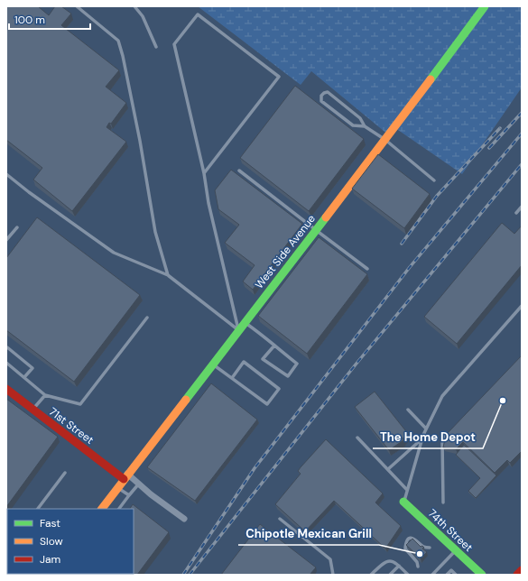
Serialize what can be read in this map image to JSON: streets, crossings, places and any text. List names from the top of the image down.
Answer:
{
  "streets": {
    "street": ["West Side Avenue", "71st Street", "74th Street"]
  },
  "crossings": [
    ["West Side Avenue", "71st Street"]
  ],
  "places": ["The Home Depot", "Chipotle Mexican Grill"],
  "legend": ["Fast", "Slow", "Jam"],
  "scale_bar": "100 m"
}
